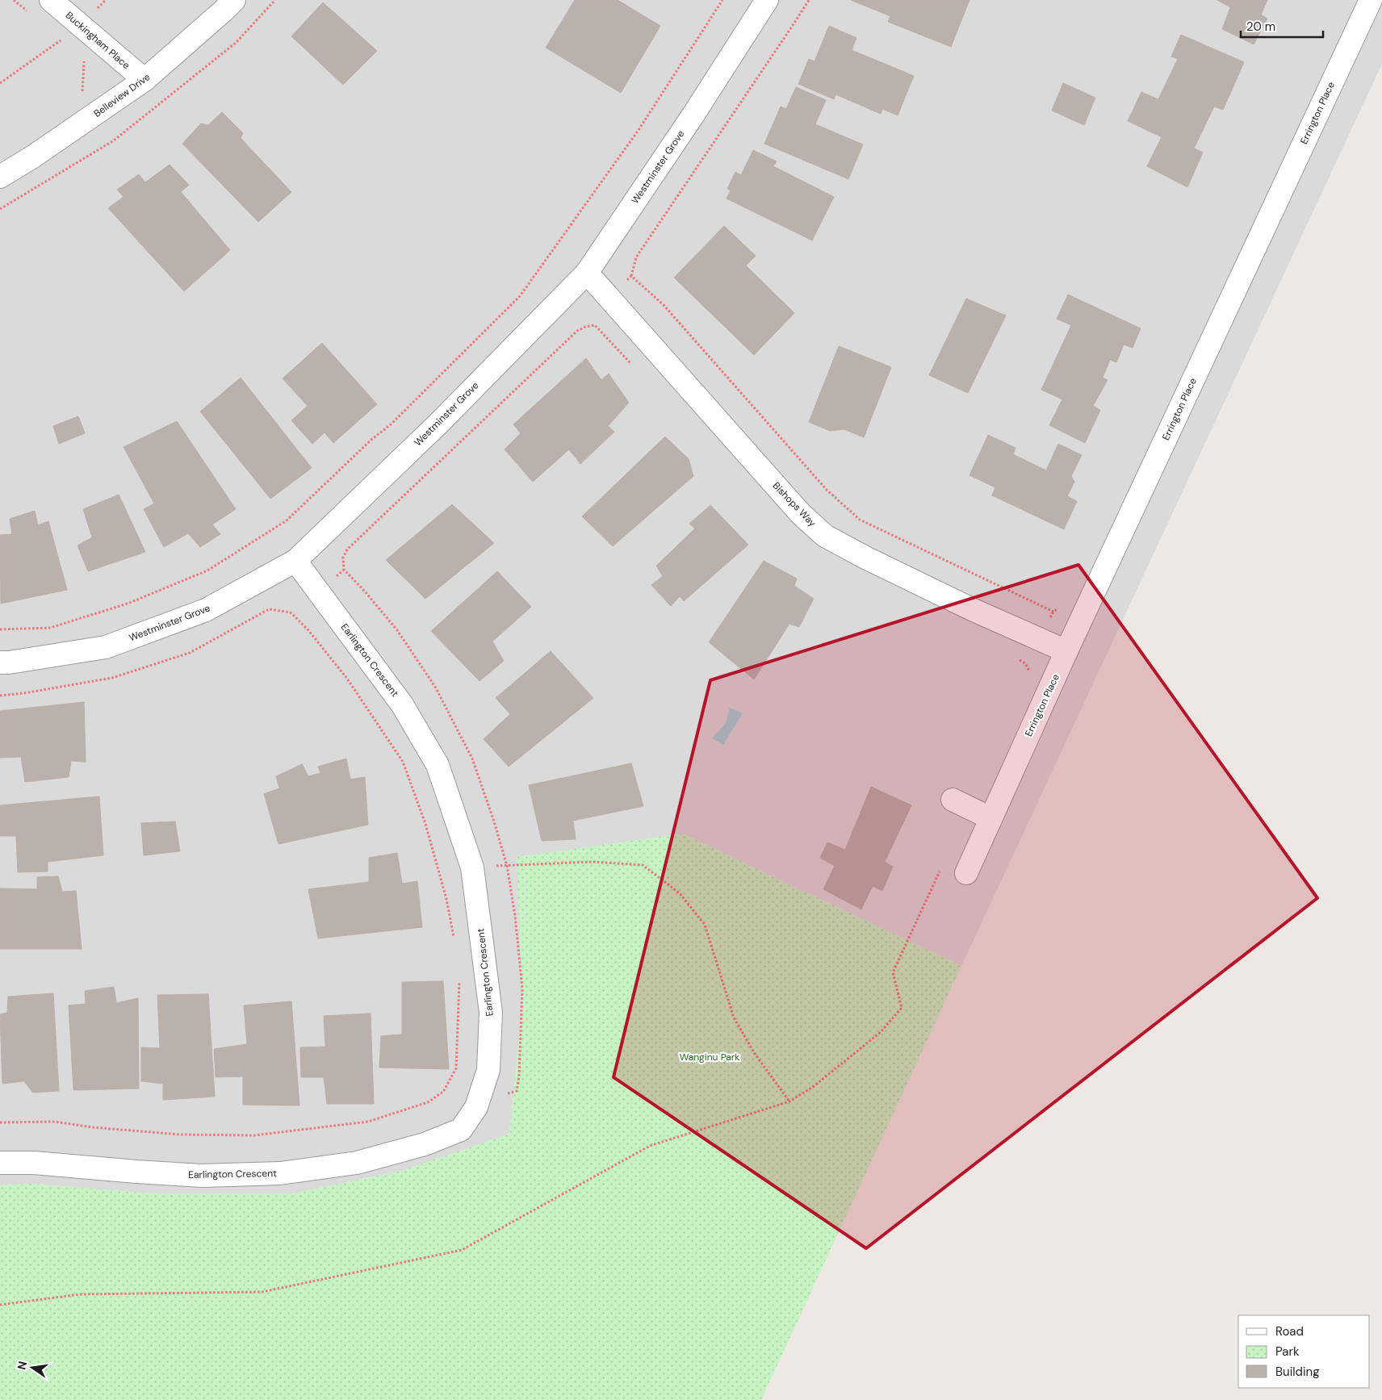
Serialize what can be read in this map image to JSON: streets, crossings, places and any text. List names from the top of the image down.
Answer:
{
  "streets": {
    "street": [
      "Buckingham Place",
      "Belleview Drive",
      "Errington Place",
      "Westminster Grove",
      "Bishops Way",
      "Earlington Crescent"
    ]
  },
  "crossings": [
    ["Buckingham Place", "Belleview Drive"],
    ["Errington Place", "Bishops Way"],
    ["Westminster Grove", "Bishops Way"],
    ["Westminster Grove", "Earlington Crescent"]
  ],
  "parks": ["Wanginu Park"],
  "legend": ["Road", "Park", "Building"],
  "scale_bar": "20 m",
  "north": "left"
}
